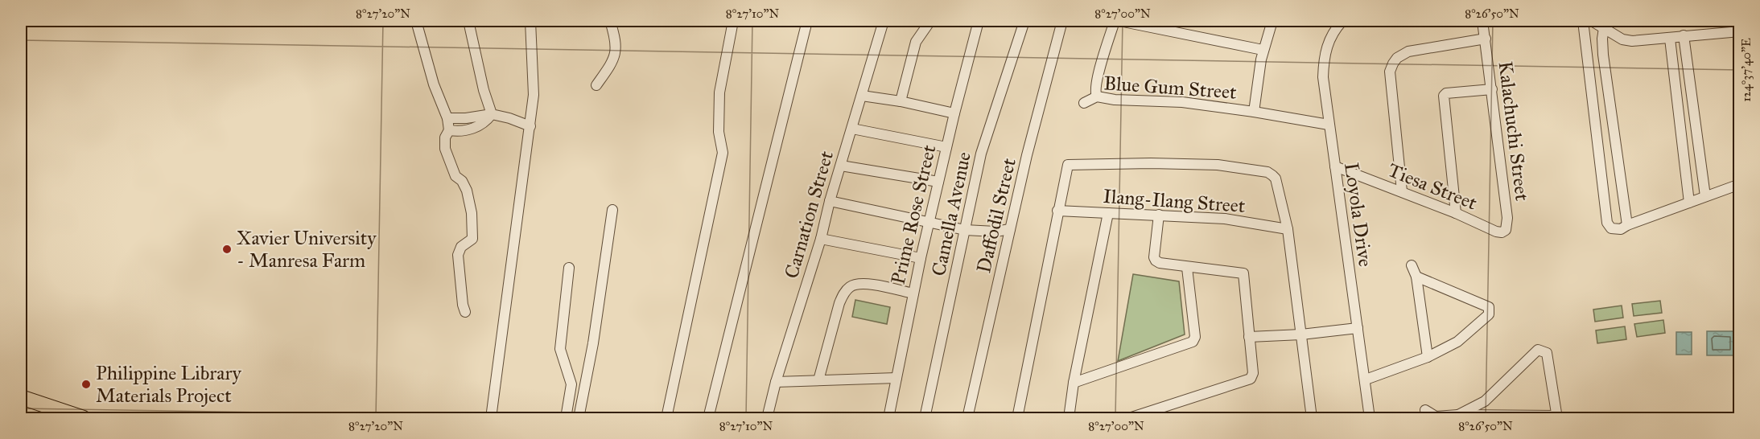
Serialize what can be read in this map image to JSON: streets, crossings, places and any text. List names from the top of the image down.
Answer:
{
  "streets": {
    "street": [
      "Blue Gum Street",
      "Kalachuchi Street",
      "Tiesa Street",
      "Ilang-Ilang Street",
      "Camella Avenue",
      "Carnation Street",
      "Prime Rose Street",
      "Loyola Drive",
      "Daffodil Street"
    ]
  },
  "crossings": [
    ["Blue Gum Street", "Loyola Drive"],
    ["Kalachuchi Street", "Tiesa Street"],
    ["Tiesa Street", "Loyola Drive"]
  ],
  "places": ["Xavier University - Manresa Farm", "Philippine Library Materials Project"],
  "coordinates": [
    "8°27'20\"N",
    "8°27'10\"N",
    "8°27'00\"N",
    "8°26'50\"N",
    "124°37'40\"E"
  ]
}
